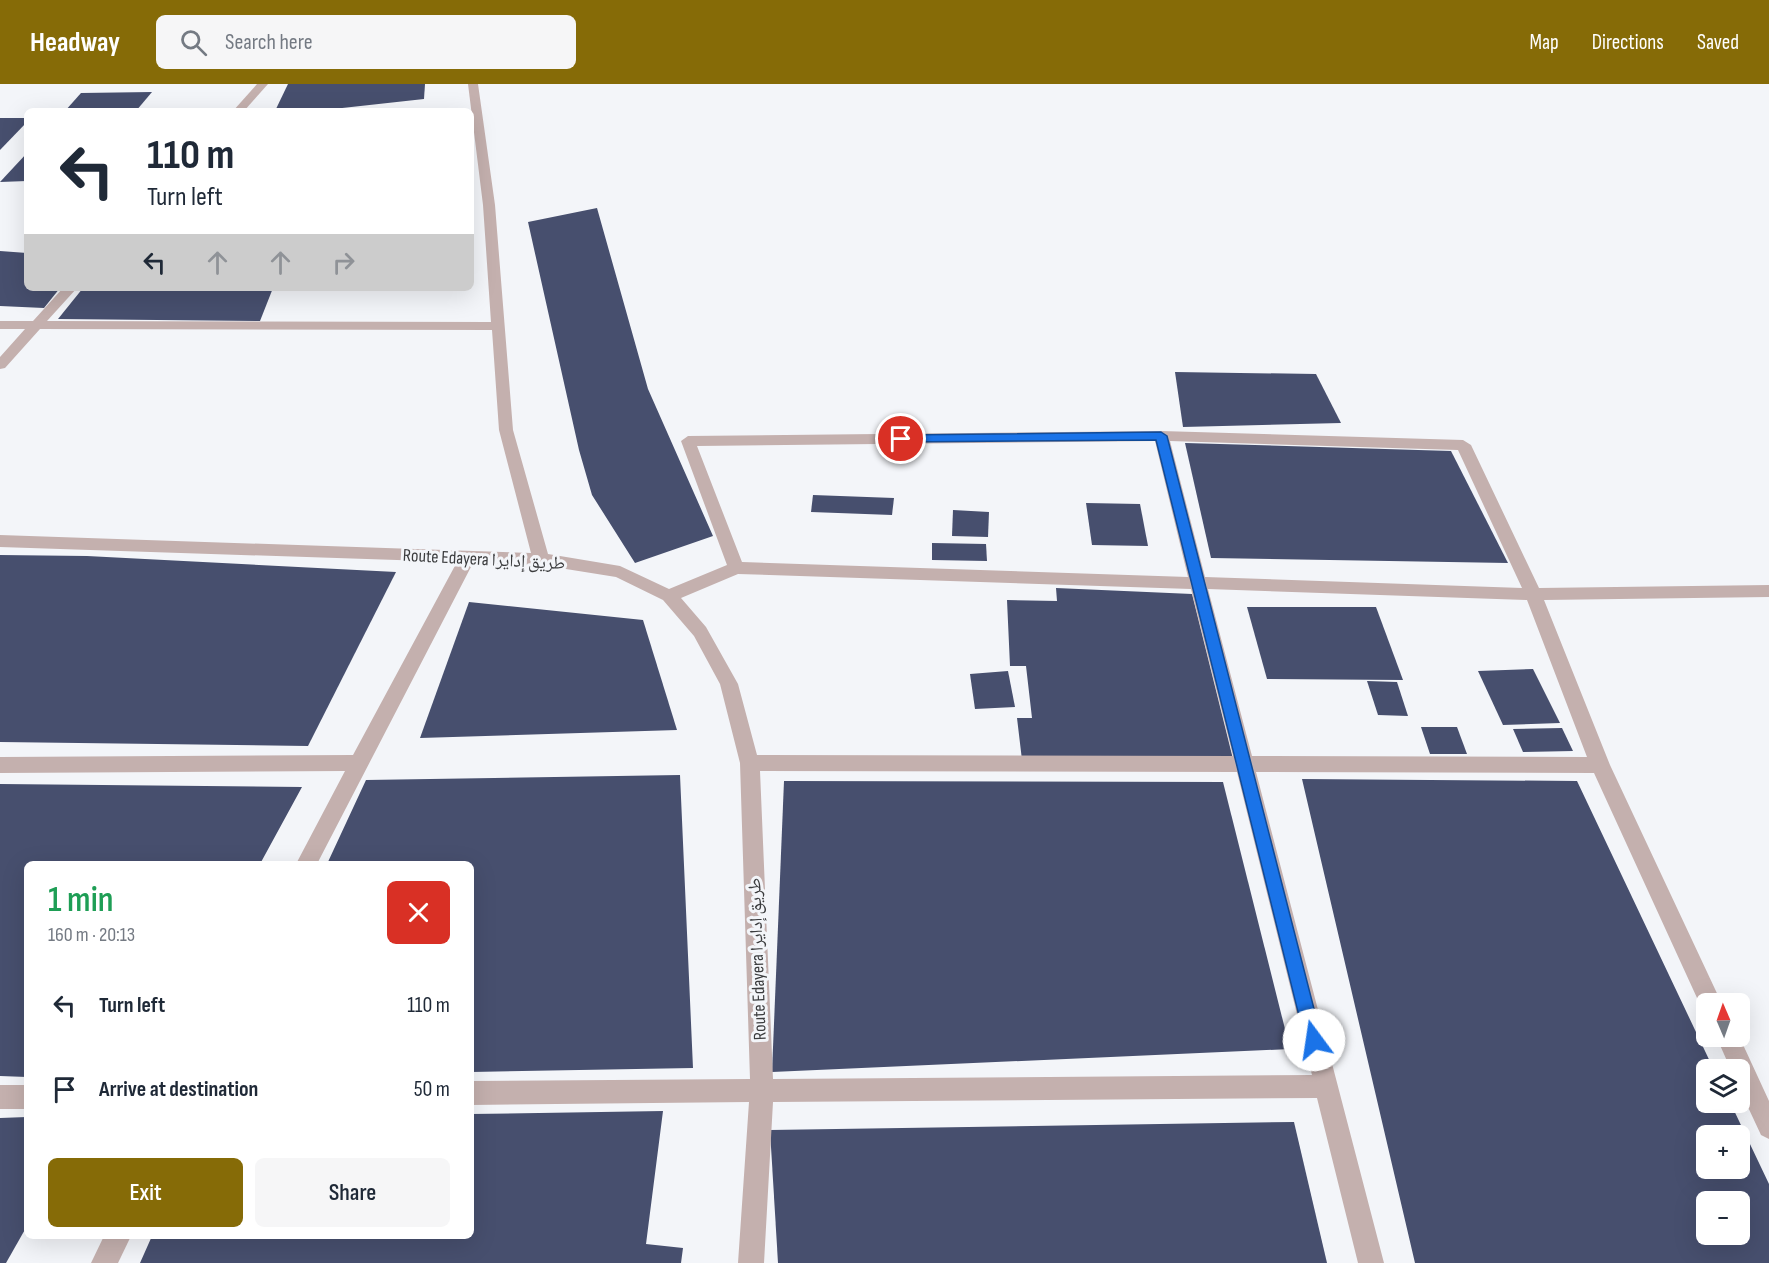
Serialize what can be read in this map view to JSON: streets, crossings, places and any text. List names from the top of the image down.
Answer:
{
  "streets": {
    "street": ["Route Edayera طريق إدايرا"]
  },
  "north": "top",
  "page": {
    "header": "Headway",
    "search": "Search here",
    "nav": ["Map", "Directions", "Saved"],
    "turn": ["110 m", "Turn left"],
    "heading": ["1 min", "160 m · 20:13"],
    "list": [
      {
        "name": "Turn left",
        "value": "110 m"
      },
      {
        "name": "Arrive at destination",
        "value": "50 m"
      }
    ],
    "map_buttons": ["+", "−"],
    "buttons": ["Exit", "Share"]
  }
}
